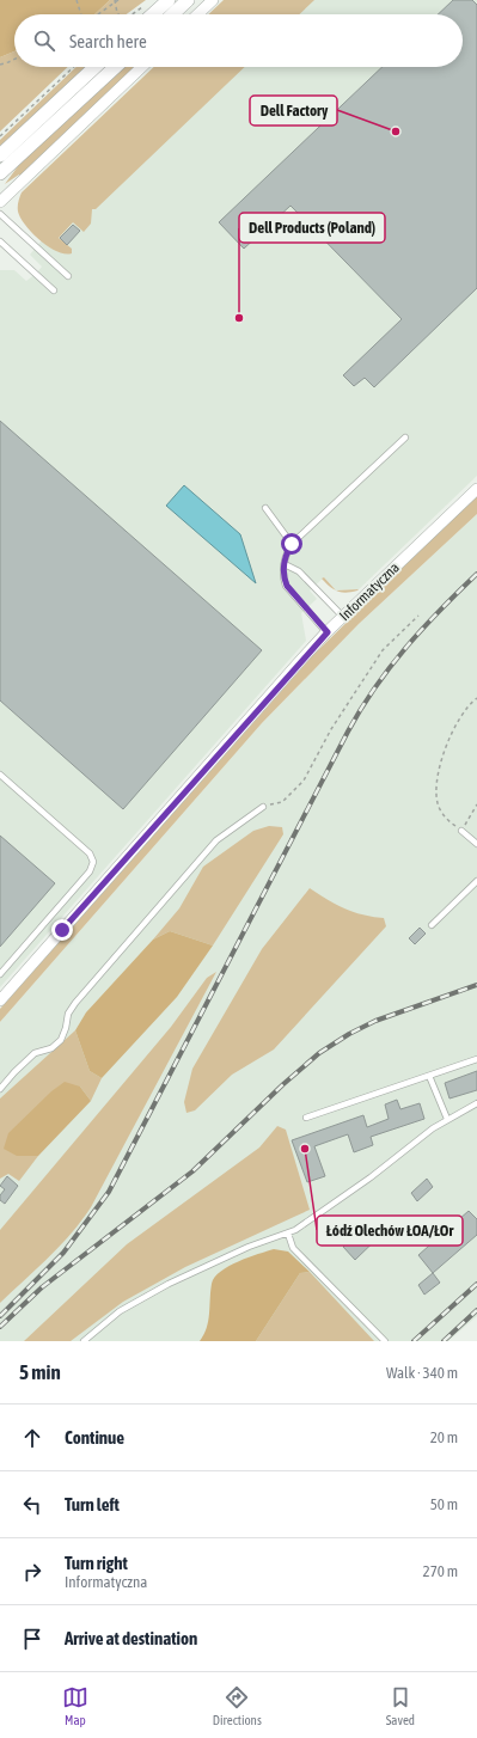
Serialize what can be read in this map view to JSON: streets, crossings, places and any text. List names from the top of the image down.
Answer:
{
  "streets": {
    "street": ["Informatyczna"]
  },
  "places": ["Dell Factory", "Dell Products (Poland)", "Łódź Olechów ŁOA/ŁOr"],
  "page": {
    "search": "Search here",
    "heading": ["5 min", "Walk · 340 m"],
    "list": [
      ["Continue", "20 m"],
      ["Turn left", "50 m"],
      ["Turn right", "Informatyczna", "270 m"],
      "Arrive at destination"
    ],
    "nav": ["Map", "Directions", "Saved"]
  }
}
